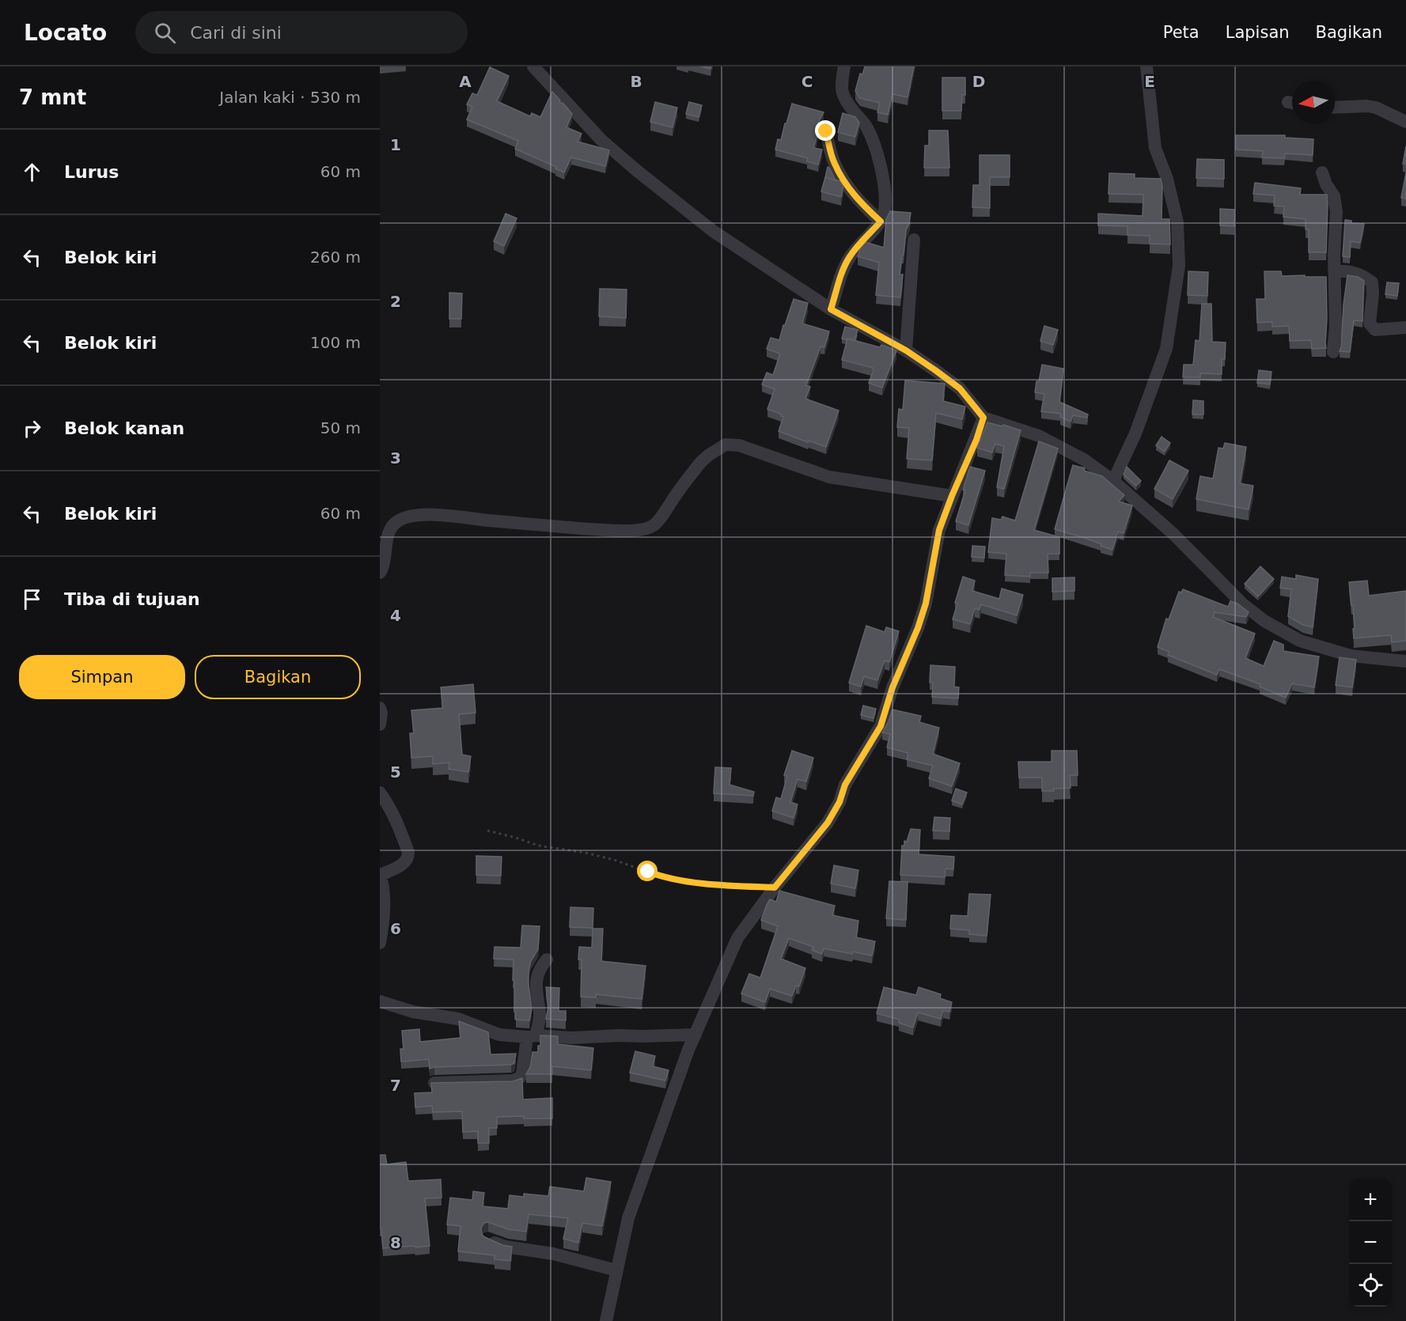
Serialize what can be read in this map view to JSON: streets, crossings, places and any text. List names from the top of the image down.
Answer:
{
  "north": "left",
  "page": {
    "header": "Locato",
    "search": "Cari di sini",
    "nav": ["Peta", "Lapisan", "Bagikan"],
    "heading": ["7 mnt", "Jalan kaki · 530 m"],
    "list": [
      ["Lurus", "60 m"],
      ["Belok kiri", "260 m"],
      ["Belok kiri", "100 m"],
      ["Belok kanan", "50 m"],
      ["Belok kiri", "60 m"],
      "Tiba di tujuan"
    ],
    "buttons": ["Simpan", "Bagikan"],
    "map_buttons": ["+", "−"]
  },
  "grid": {
    "columns": [
      "A",
      "B",
      "C",
      "D",
      "E"
    ],
    "rows": [
      "1",
      "2",
      "3",
      "4",
      "5",
      "6",
      "7",
      "8"
    ]
  }
}
